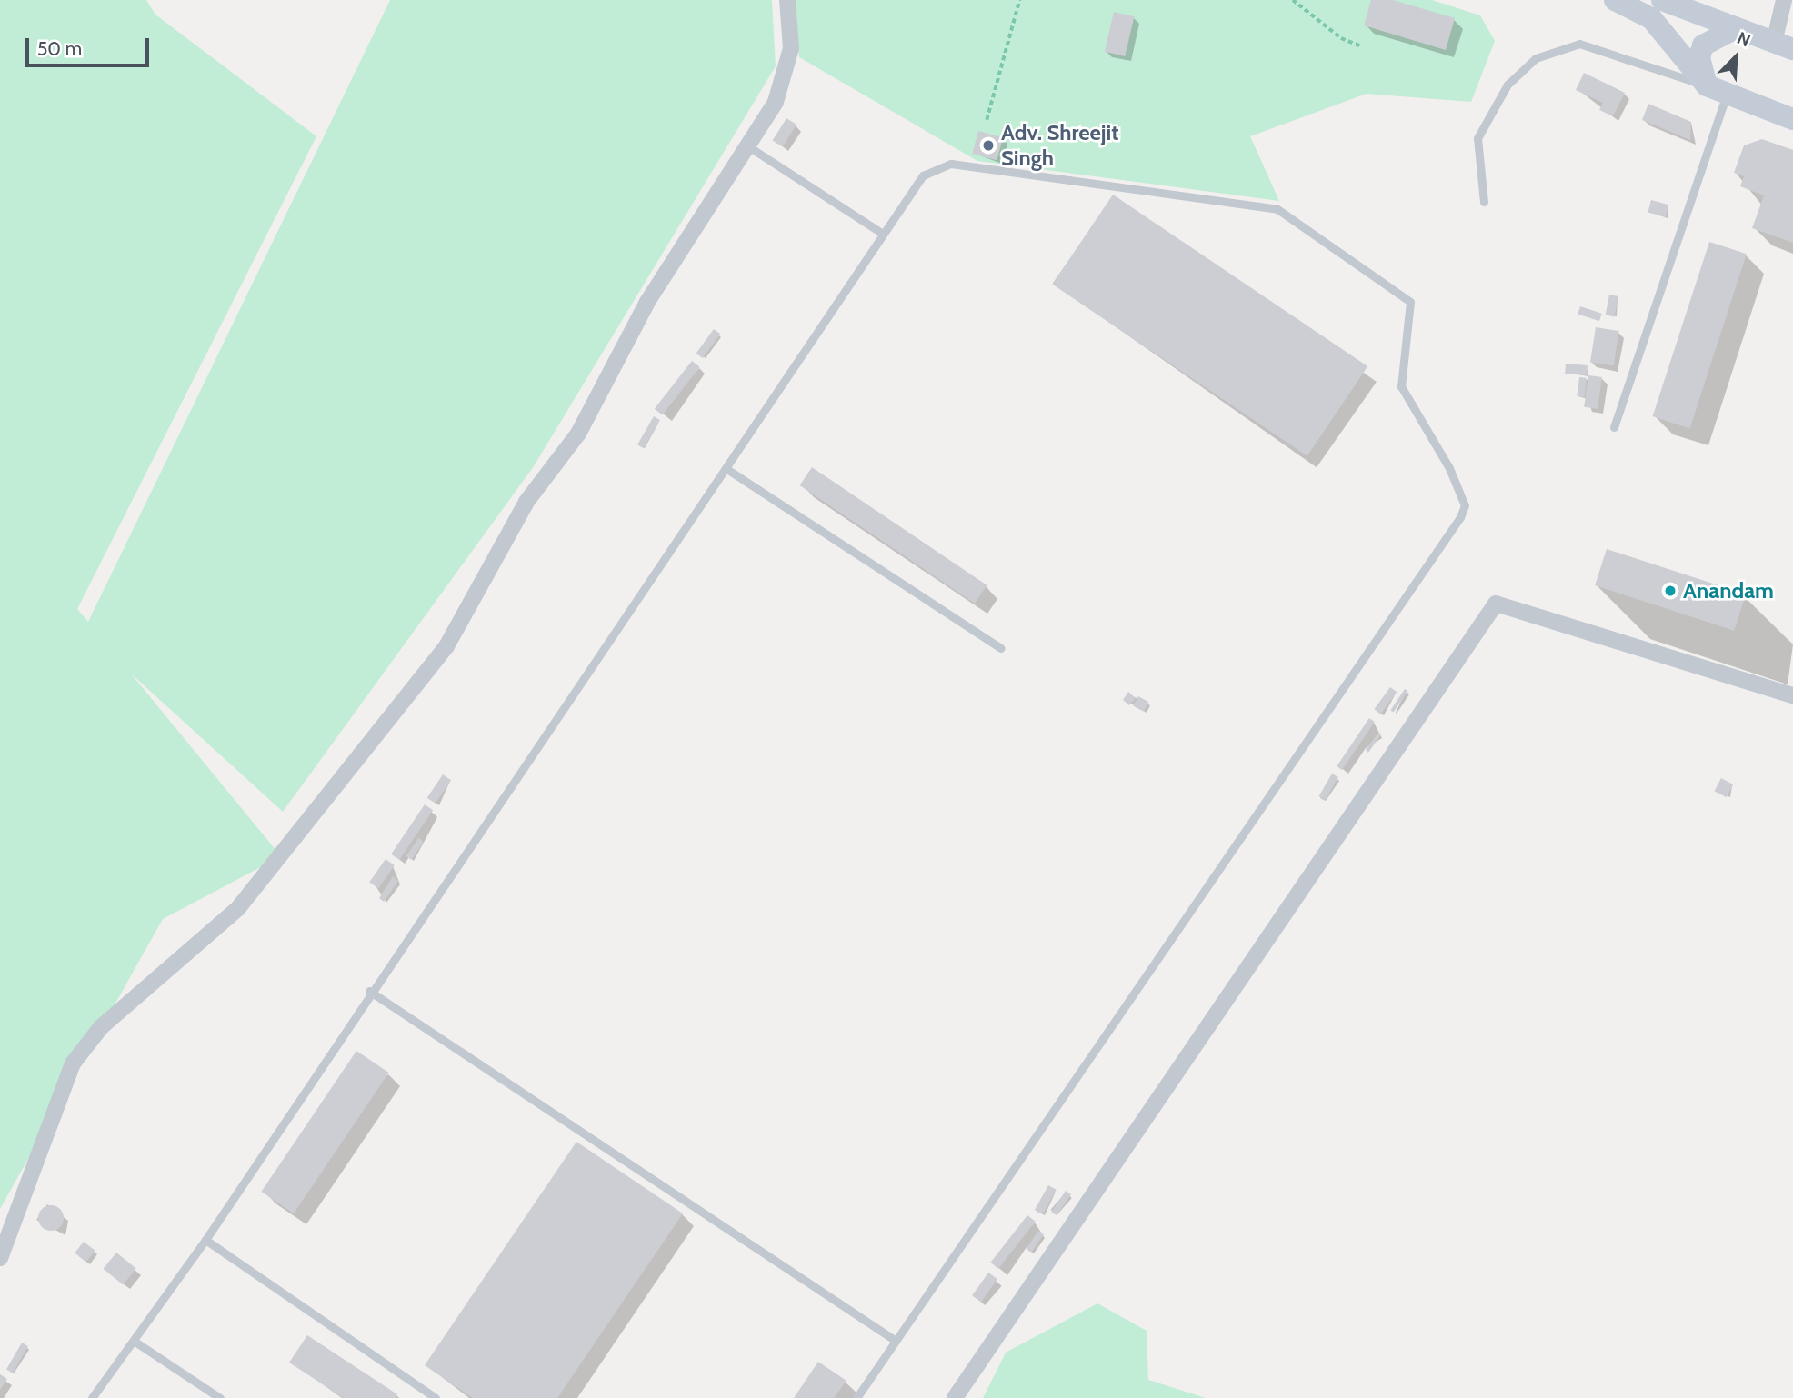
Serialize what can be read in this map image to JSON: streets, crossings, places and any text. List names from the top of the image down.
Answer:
{
  "places": ["Adv. Shreejit Singh", "Anandam"],
  "scale_bar": "50 m",
  "north": "top right"
}
